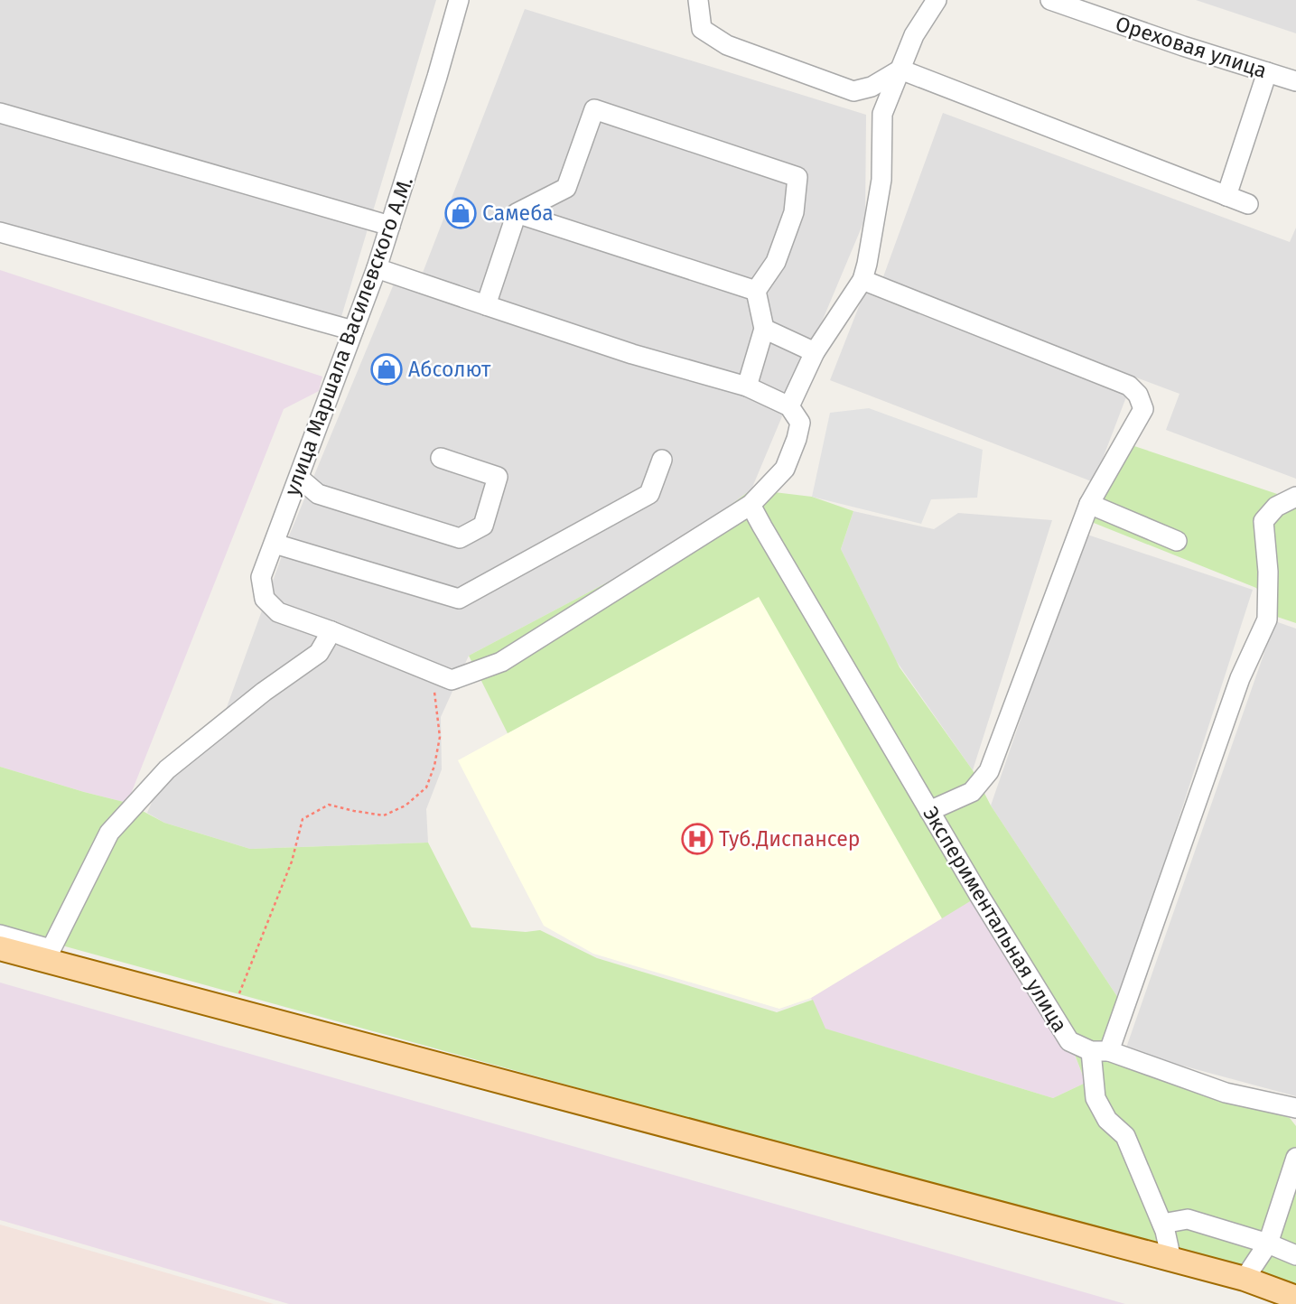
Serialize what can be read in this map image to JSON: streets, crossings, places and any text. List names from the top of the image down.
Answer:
{
  "streets": {
    "street": ["Ореховая улица", "улица Маршала Василевского А.М.", "Экспериментальная улица"]
  },
  "places": {
    "shop": ["Самеба", "Абсолют"],
    "hospital": ["Туб.Диспансер"]
  }
}
